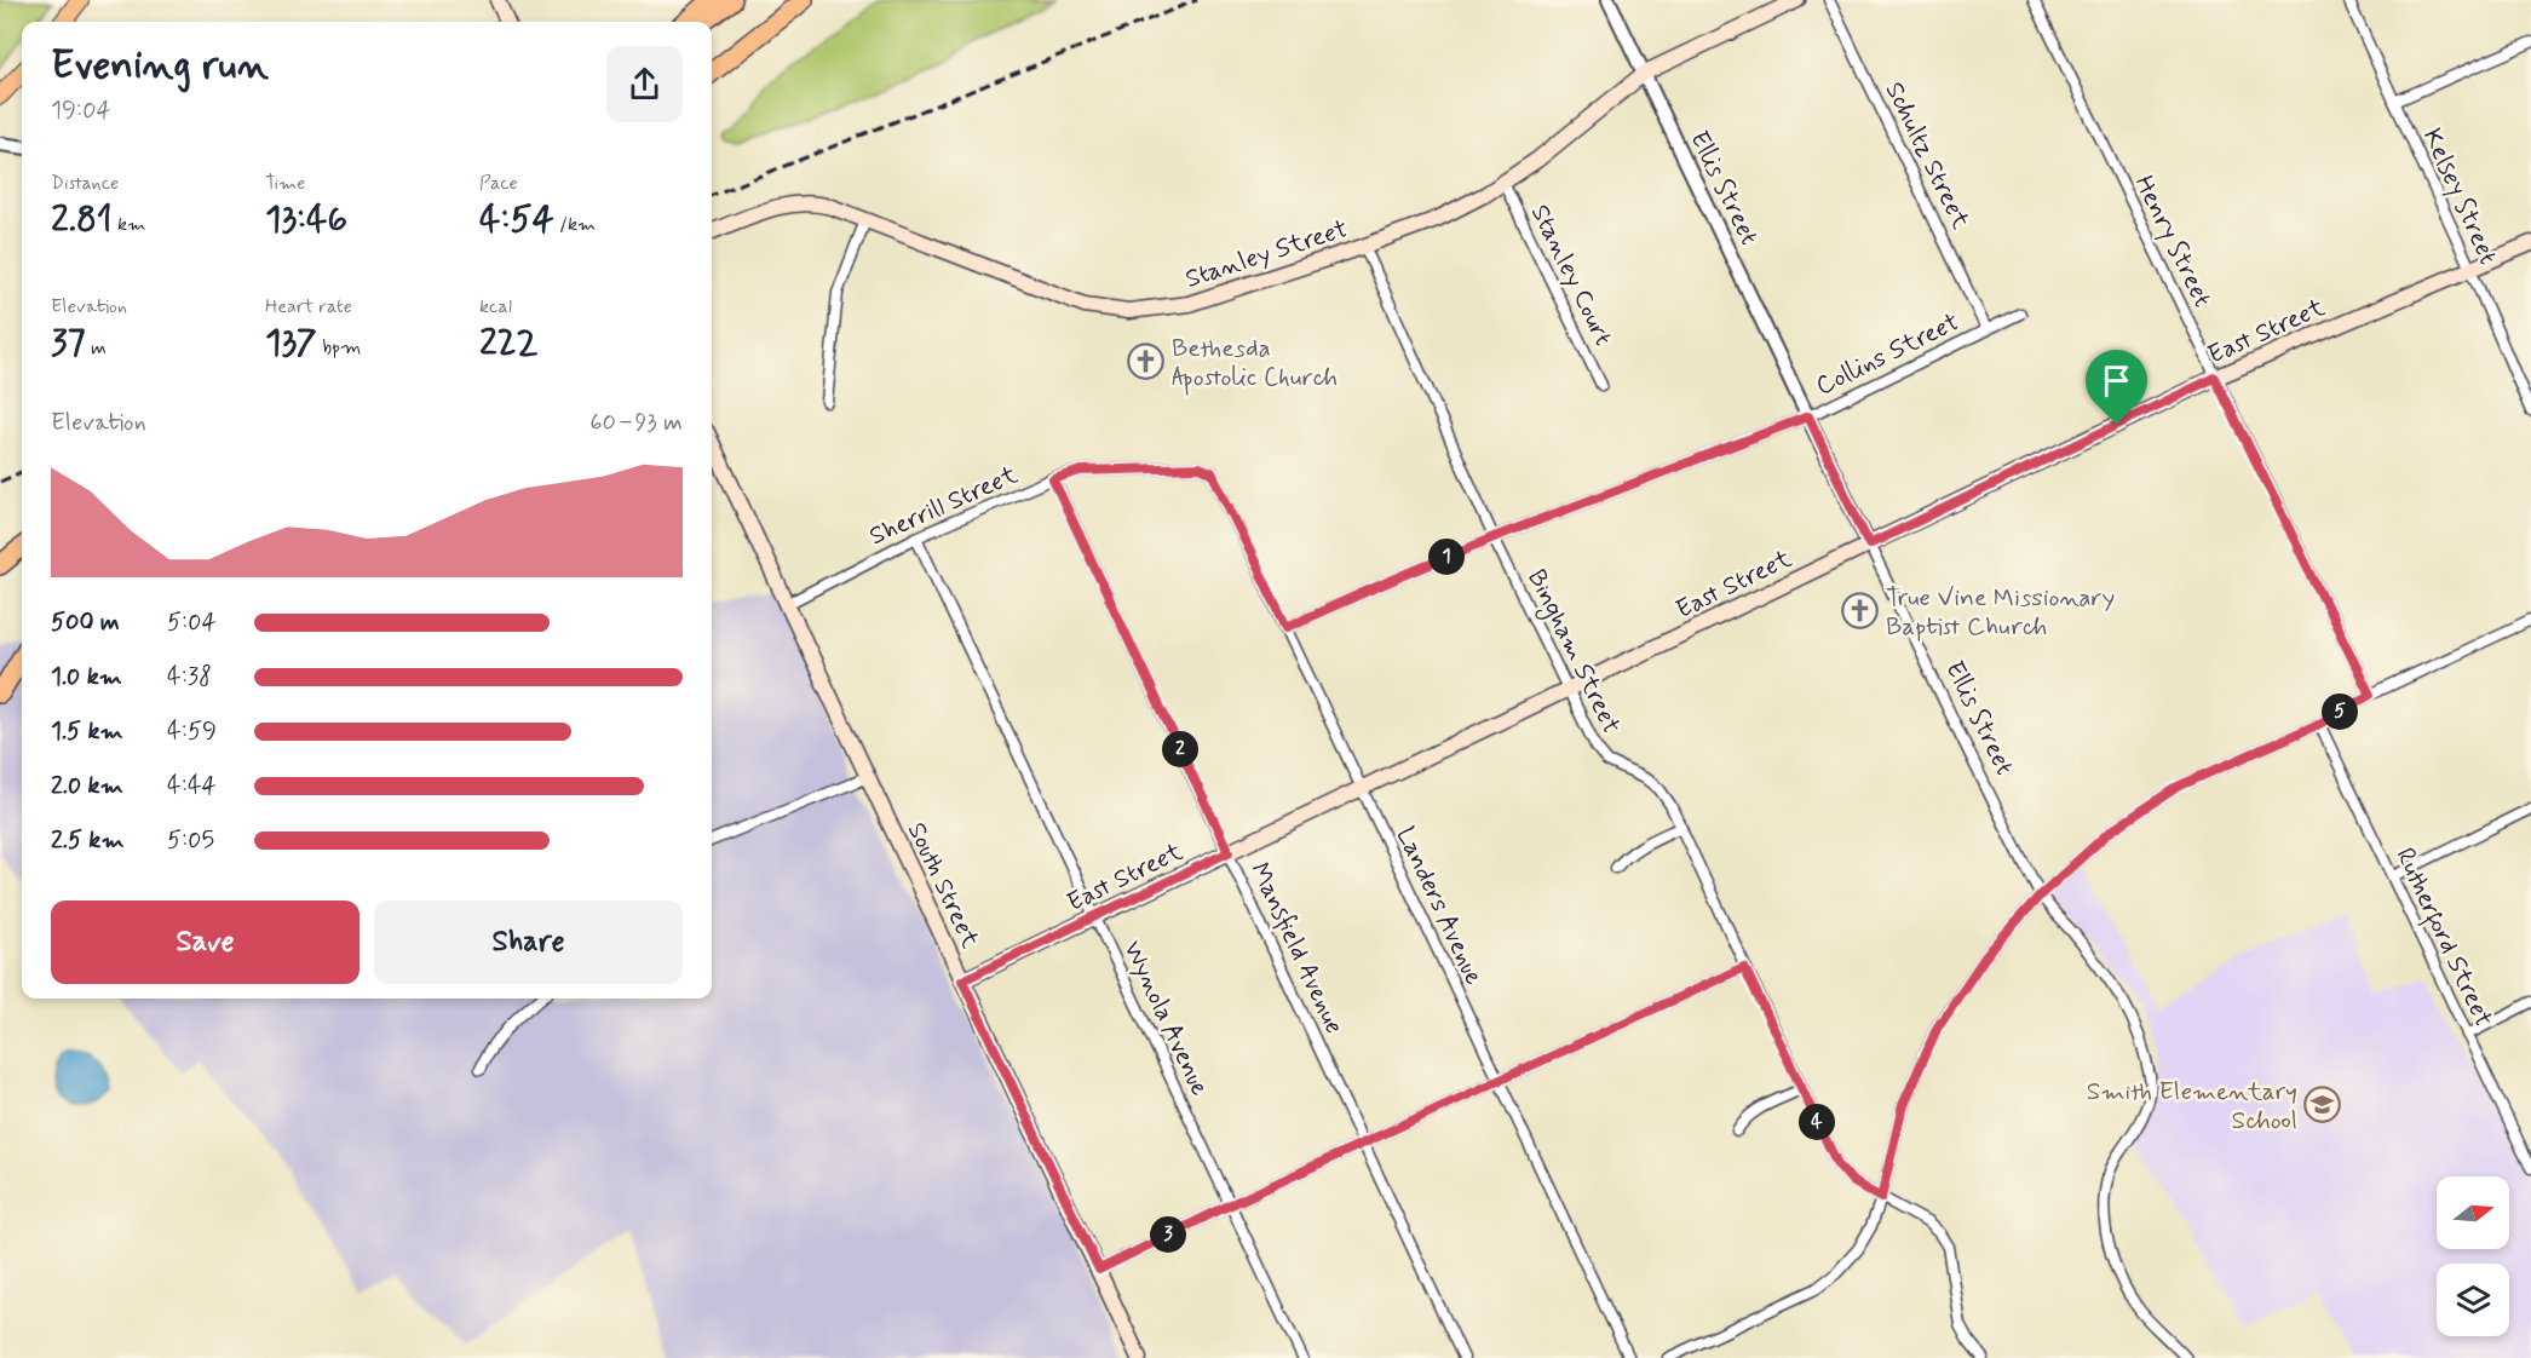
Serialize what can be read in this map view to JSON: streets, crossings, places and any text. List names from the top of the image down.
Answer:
{
  "streets": {
    "main road": ["Stanley Street", "East Street", "South Street"],
    "street": [
      "Schultz Street",
      "Ellis Street",
      "Kelsey Street",
      "Henry Street",
      "Stanley Court",
      "Collins Street",
      "Sherrill Street",
      "Bingham Street",
      "Landers Avenue",
      "Rutherford Street",
      "Mansfield Avenue",
      "Wynola Avenue"
    ]
  },
  "crossings": [
    ["Schultz Street", "Collins Street"],
    ["Ellis Street", "Stanley Street"],
    ["Ellis Street", "East Street"],
    ["Ellis Street", "Collins Street"],
    ["Kelsey Street", "East Street"],
    ["Henry Street", "East Street"],
    ["Stanley Street", "Stanley Court"],
    ["Stanley Street", "Bingham Street"],
    ["East Street", "Bingham Street"],
    ["East Street", "South Street"],
    ["East Street", "Landers Avenue"],
    ["East Street", "Mansfield Avenue"],
    ["East Street", "Wynola Avenue"],
    ["Collins Street", "Bingham Street"],
    ["Collins Street", "Landers Avenue"],
    ["Sherrill Street", "South Street"],
    ["Sherrill Street", "Landers Avenue"],
    ["Sherrill Street", "Mansfield Avenue"],
    ["Sherrill Street", "Wynola Avenue"]
  ],
  "places": {
    "church": ["Bethesda Apostolic Church", "True Vine Missionary Baptist Church"],
    "school or university": ["Smith Elementary School"]
  },
  "north": "right",
  "page": {
    "heading": ["Evening run", "19:04"],
    "stats": [
      ["Distance", "2.81 km"],
      ["Time", "13:46"],
      ["Pace", "4:54 /km"],
      ["Elevation", "37 m"],
      ["Heart rate", "137 bpm"],
      ["kcal", "222"]
    ],
    "chart": ["Elevation", "60–93 m"],
    "pins": [
      "1",
      "5",
      "2",
      "4",
      "3"
    ],
    "list": [
      {
        "name": "500 m",
        "note": "5:04"
      },
      {
        "name": "1.0 km",
        "note": "4:38"
      },
      {
        "name": "1.5 km",
        "note": "4:59"
      },
      {
        "name": "2.0 km",
        "note": "4:44"
      },
      {
        "name": "2.5 km",
        "note": "5:05"
      }
    ],
    "buttons": ["Save", "Share"]
  }
}
